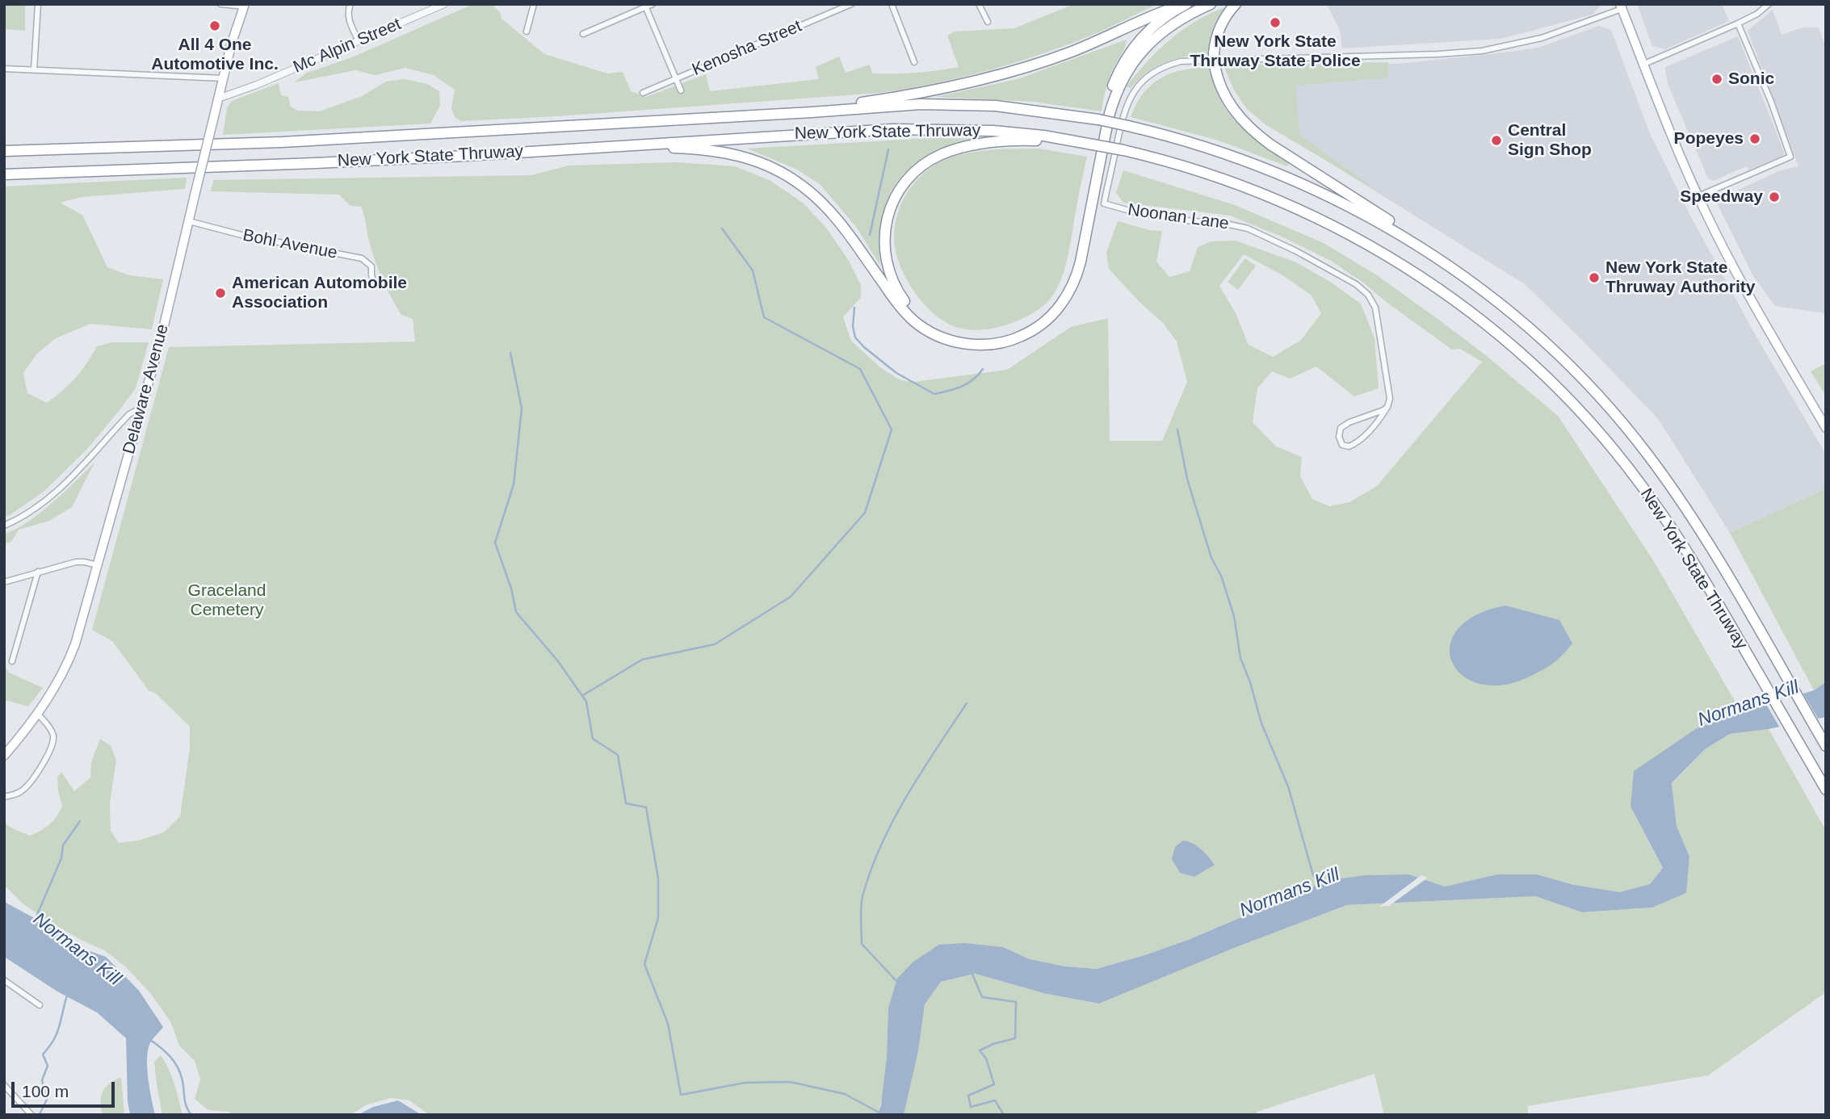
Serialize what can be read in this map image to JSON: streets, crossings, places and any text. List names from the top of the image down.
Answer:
{
  "streets": {
    "highway": ["New York State Thruway"],
    "main road": ["Delaware Avenue"],
    "street": [
      "Mc Alpin Street",
      "Kenosha Street",
      "Noonan Lane",
      "Bohl Avenue"
    ]
  },
  "crossings": [
    ["Mc Alpin Street", "Delaware Avenue"],
    ["Bohl Avenue", "Delaware Avenue"]
  ],
  "water": ["Normans Kill"],
  "parks": ["Graceland Cemetery"],
  "places": [
    "New York State Thruway State Police",
    "All 4 One Automotive Inc.",
    "Sonic",
    "Popeyes",
    "Central Sign Shop",
    "Speedway",
    "New York State Thruway Authority",
    "American Automobile Association"
  ],
  "scale_bar": "100 m"
}
